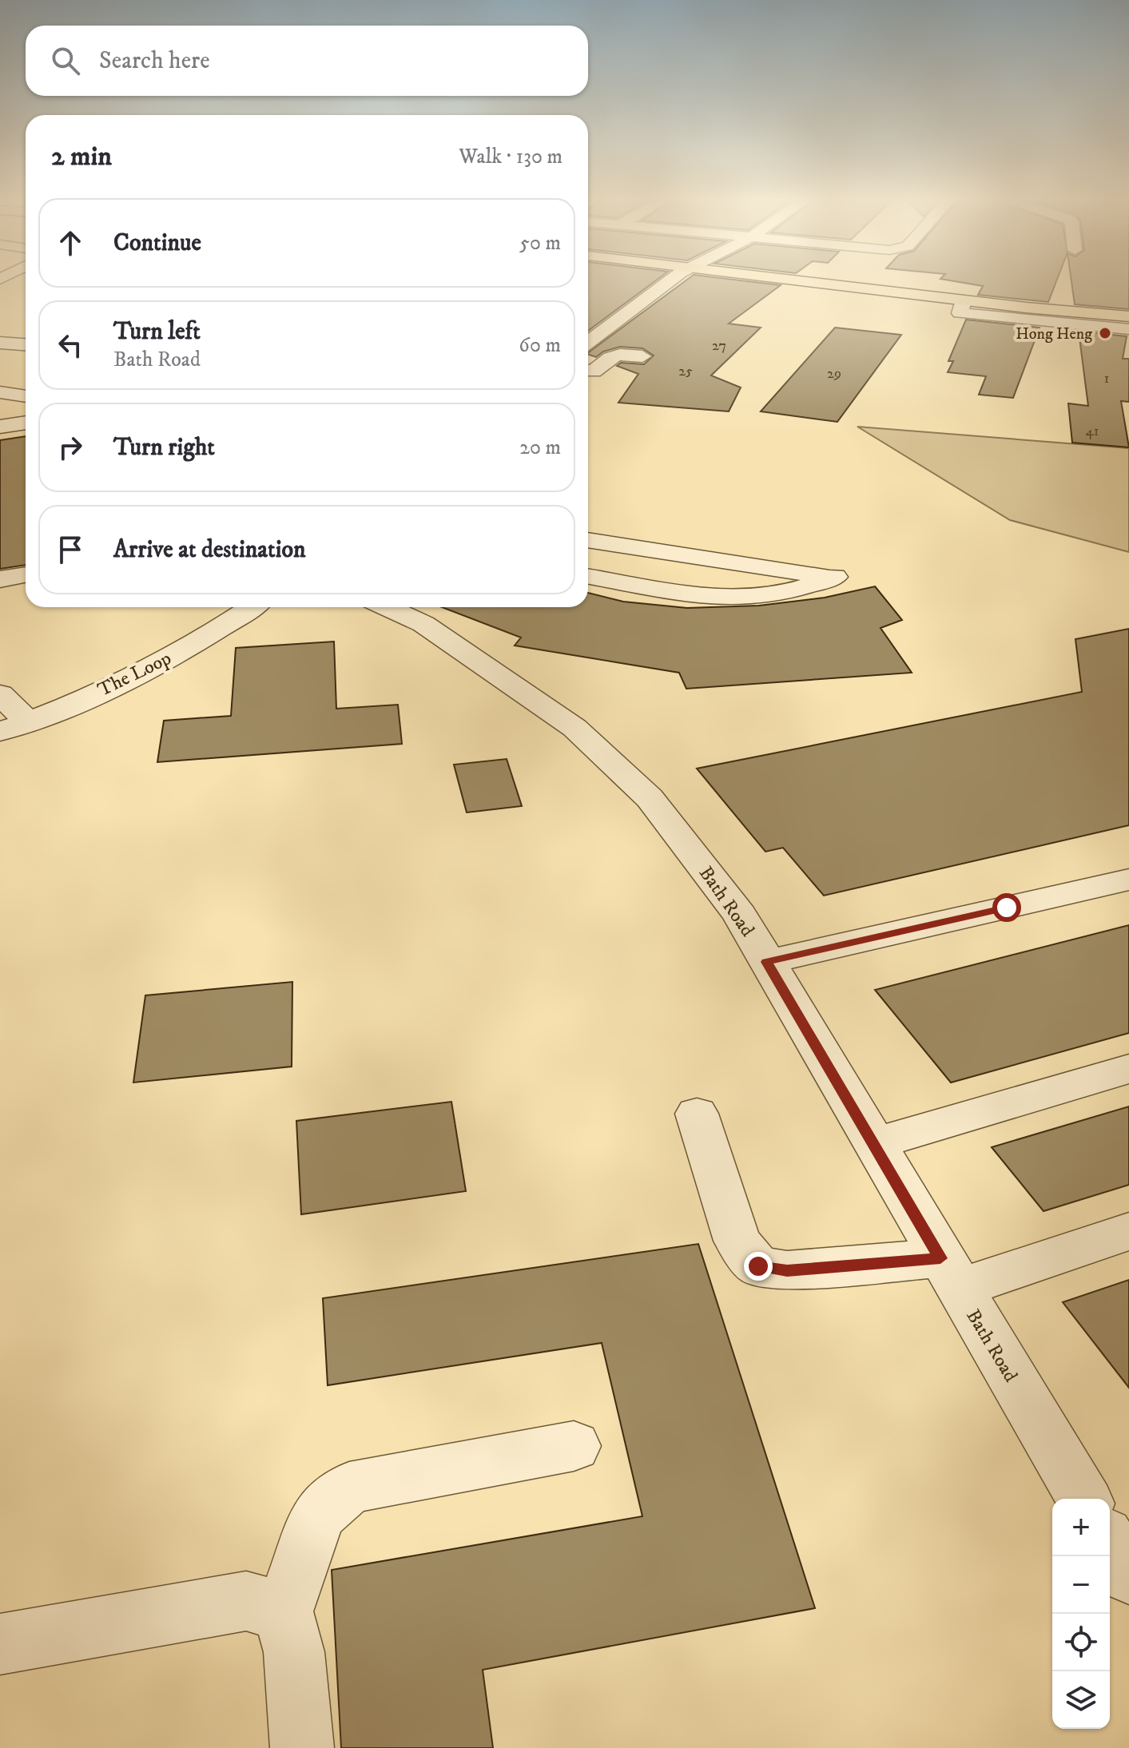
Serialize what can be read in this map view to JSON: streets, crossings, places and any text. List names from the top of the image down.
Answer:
{
  "streets": {
    "street": ["The Loop", "Bath Road"]
  },
  "places": ["Hong Heng"],
  "house_numbers": [
    "27",
    "25",
    "29",
    "1",
    "41"
  ],
  "page": {
    "search": "Search here",
    "heading": ["2 min", "Walk · 130 m"],
    "list": [
      ["Continue", "50 m"],
      ["Turn left", "Bath Road", "60 m"],
      ["Turn right", "20 m"],
      "Arrive at destination"
    ],
    "map_buttons": ["+", "−"]
  }
}
